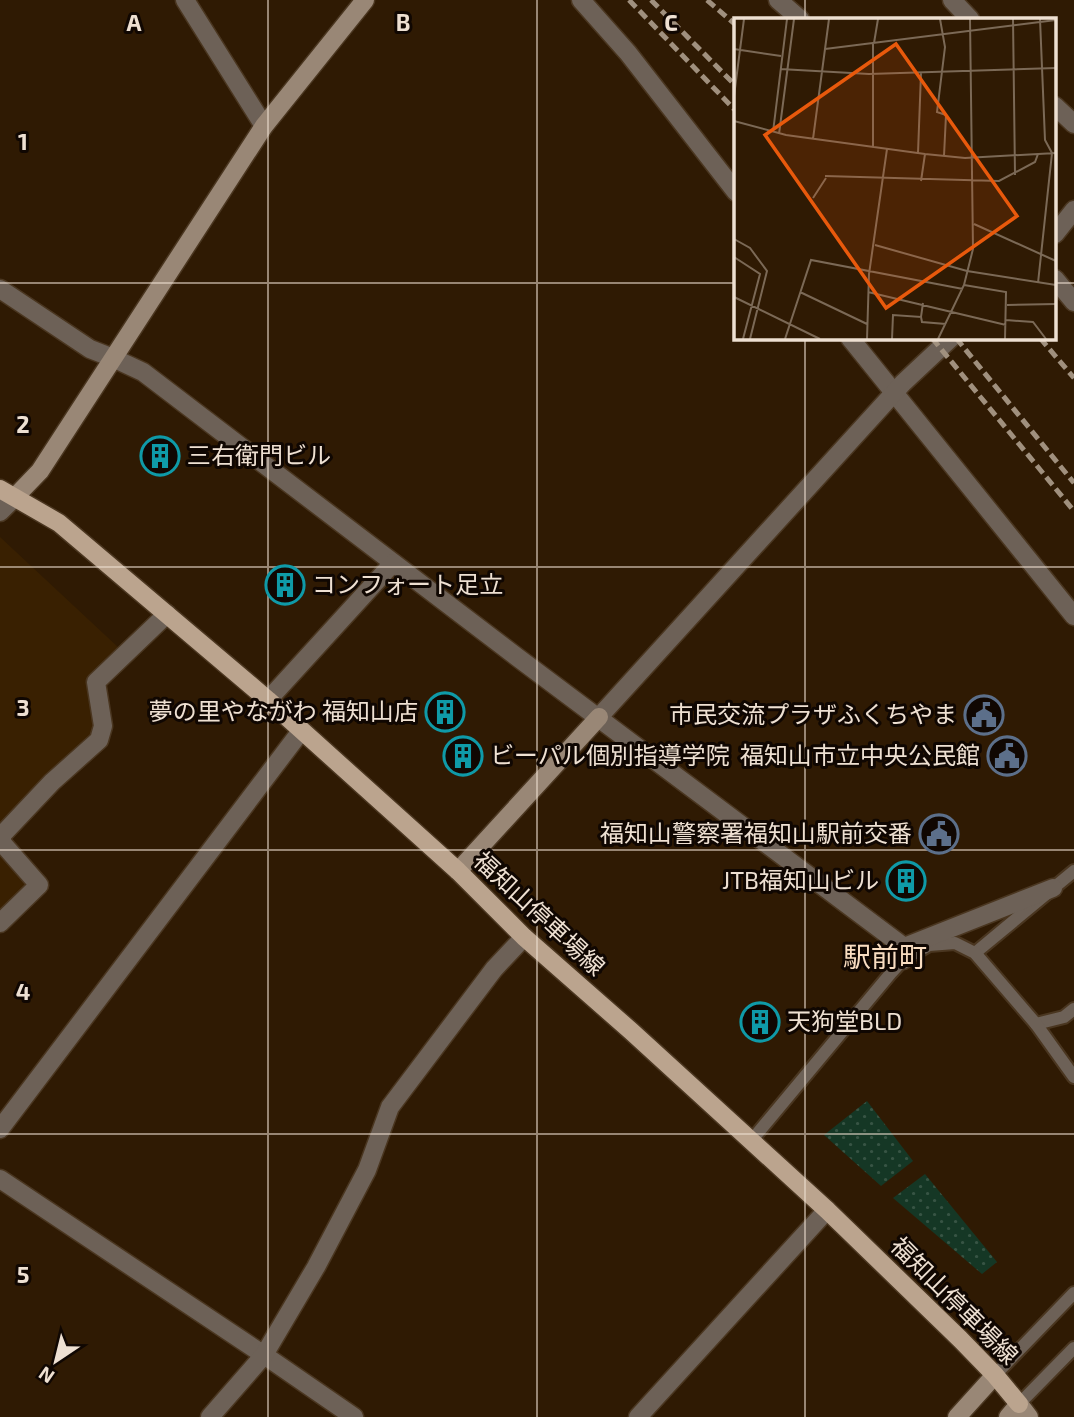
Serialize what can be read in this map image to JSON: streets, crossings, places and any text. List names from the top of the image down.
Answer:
{
  "streets": {
    "main road": ["福知山停車場線"]
  },
  "districts": ["駅前町"],
  "places": {
    "building": [
      "三右衛門ビル",
      "コンフォート足立",
      "夢の里やながわ 福知山店",
      "ビーパル個別指導学院",
      "JTB福知山ビル",
      "天狗堂BLD"
    ],
    "public building": ["市民交流プラザふくちやま", "福知山市立中央公民館", "福知山警察署福知山駅前交番"]
  },
  "north": "bottom left",
  "grid": {
    "columns": ["A", "B", "C"],
    "rows": [
      "1",
      "2",
      "3",
      "4",
      "5"
    ]
  }
}
